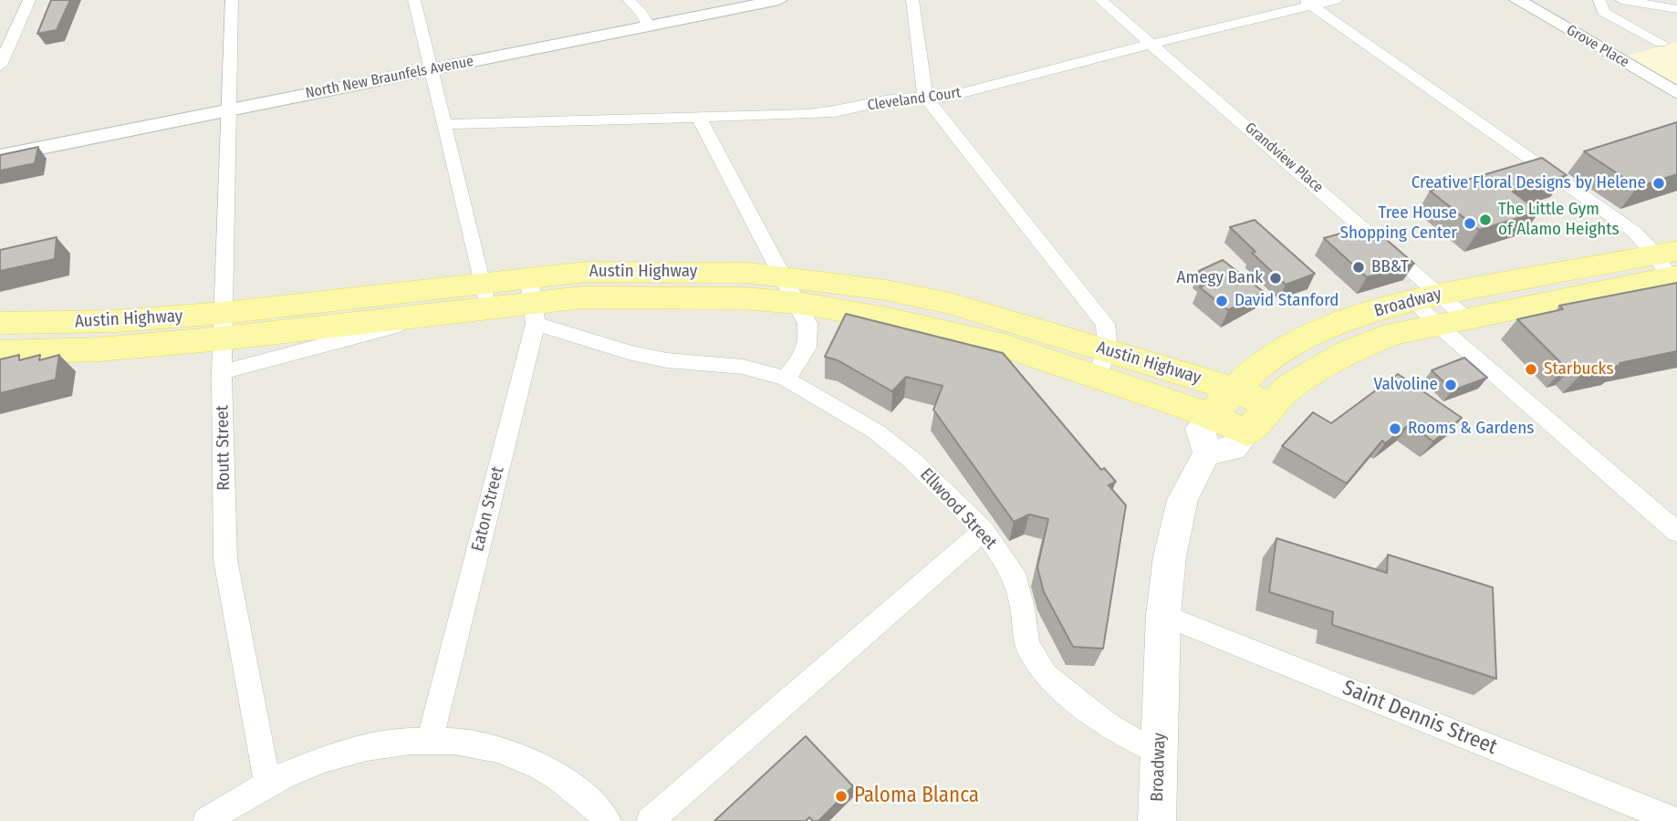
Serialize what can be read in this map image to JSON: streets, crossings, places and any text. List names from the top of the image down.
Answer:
{
  "streets": {
    "main road": ["Austin Highway", "Broadway"],
    "street": [
      "Grove Place",
      "North New Braunfels Avenue",
      "Cleveland Court",
      "Grandview Place",
      "Routt Street",
      "Eaton Street",
      "Ellwood Street",
      "Saint Dennis Street"
    ]
  },
  "crossings": [
    ["North New Braunfels Avenue", "Routt Street"],
    ["Cleveland Court", "Grandview Place"],
    ["Grandview Place", "Broadway"],
    ["Austin Highway", "Broadway"],
    ["Austin Highway", "Routt Street"],
    ["Austin Highway", "Eaton Street"],
    ["Austin Highway", "Ellwood Street"],
    ["Broadway", "Ellwood Street"],
    ["Broadway", "Saint Dennis Street"],
    ["Eaton Street", "Ellwood Street"]
  ],
  "places": [
    "Creative Floral Designs by Helene",
    "The Little Gym of Alamo Heights",
    "Tree House Shopping Center",
    "BB&T",
    "Amegy Bank",
    "David Stanford",
    "Starbucks",
    "Valvoline",
    "Rooms & Gardens",
    "Paloma Blanca"
  ]
}
